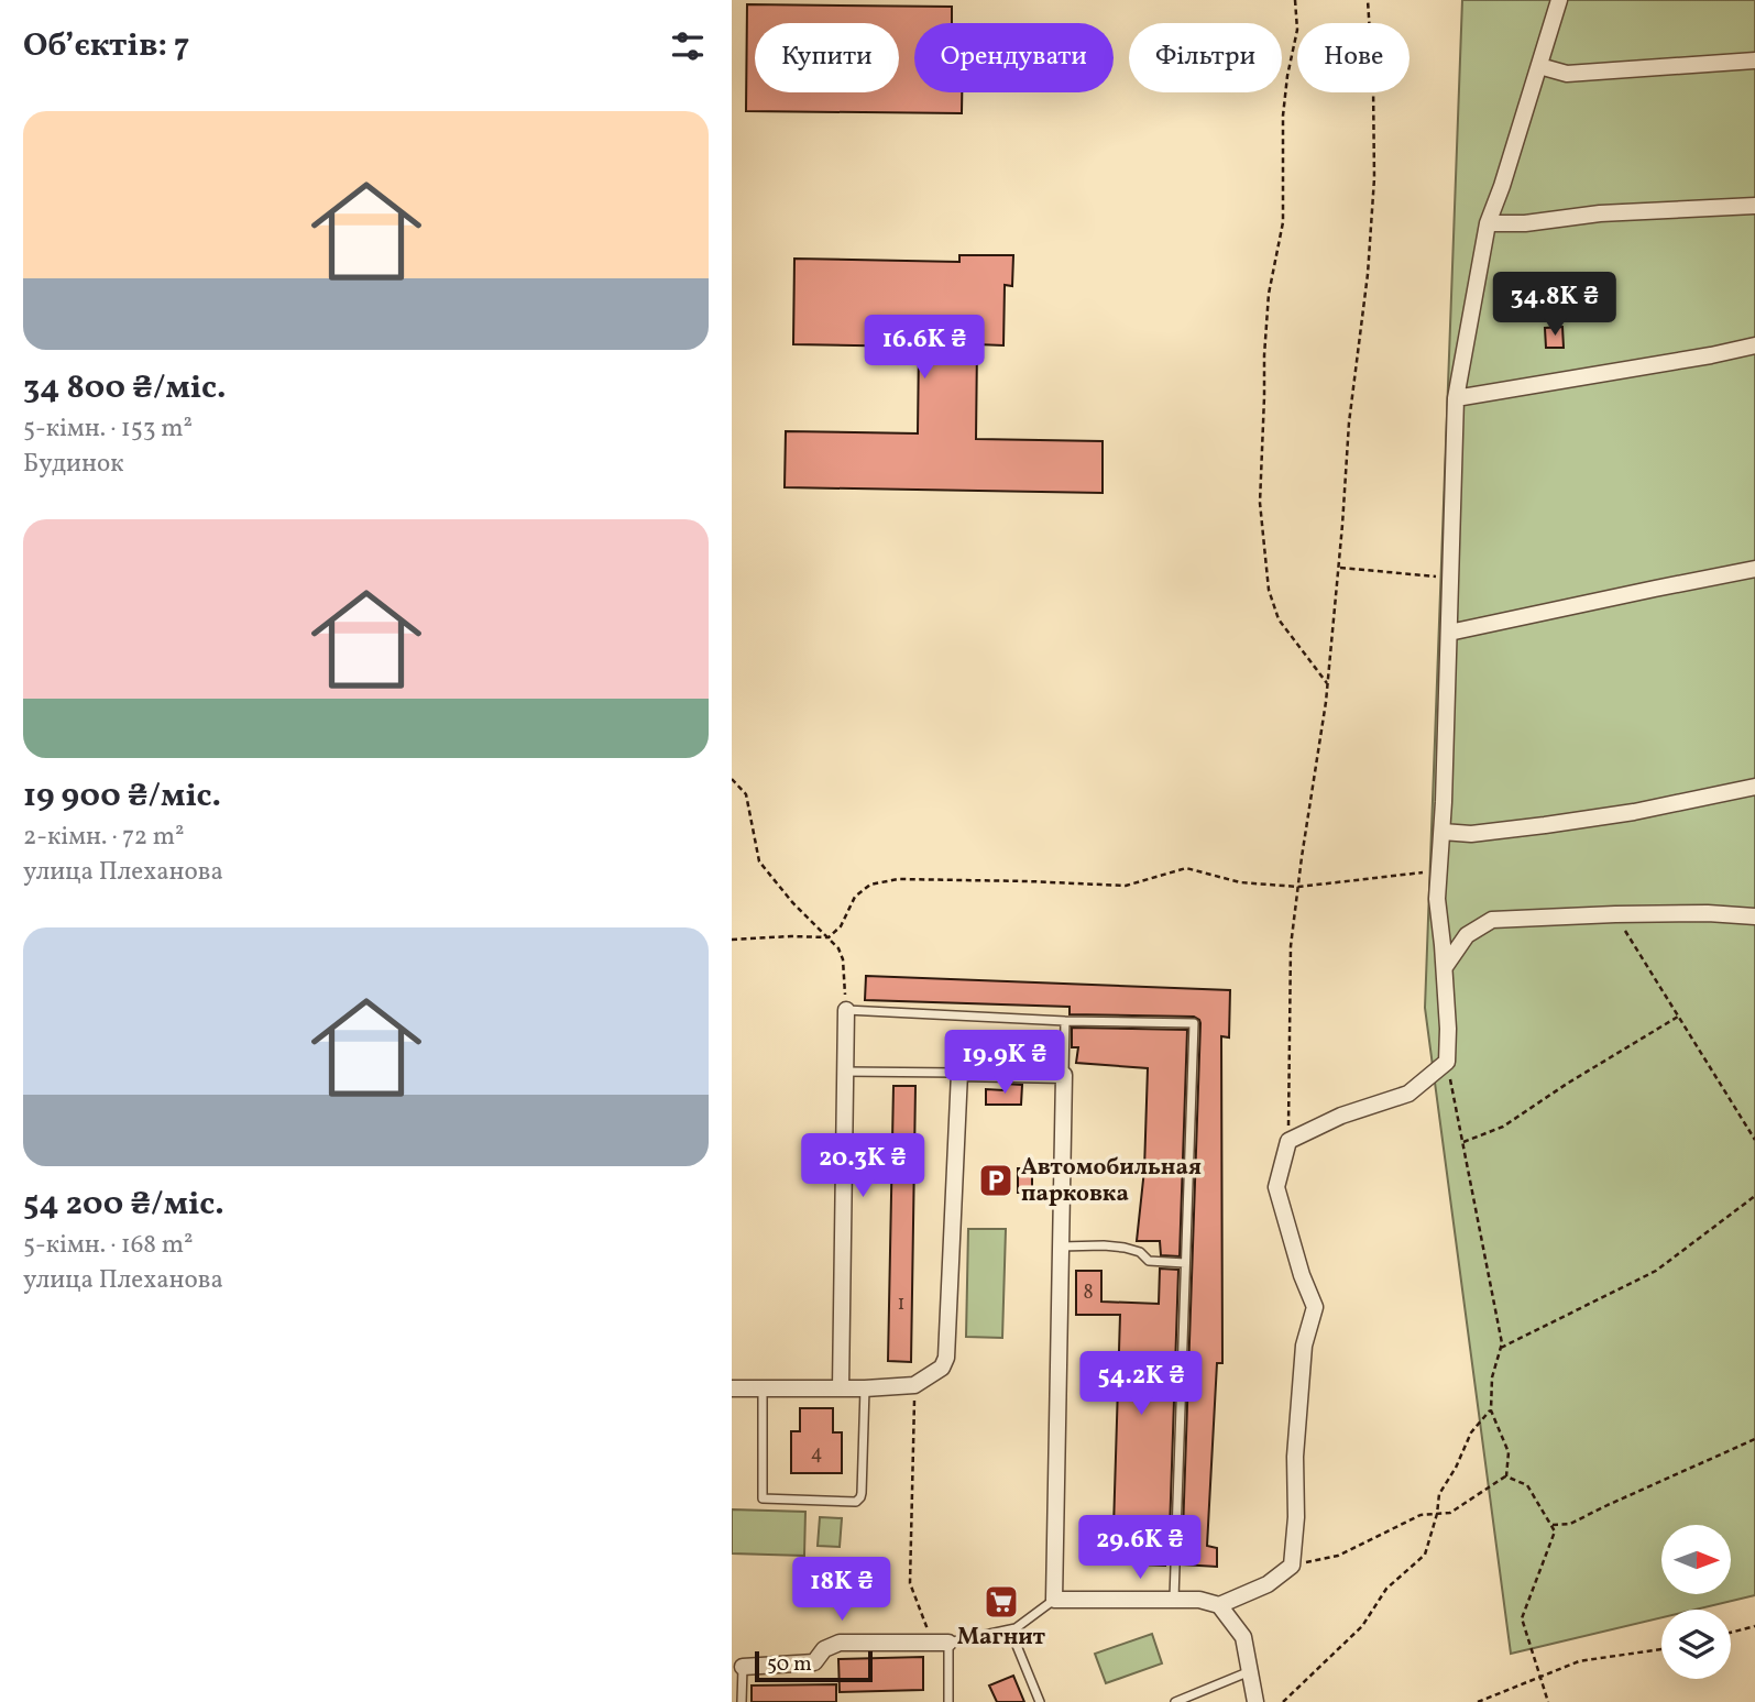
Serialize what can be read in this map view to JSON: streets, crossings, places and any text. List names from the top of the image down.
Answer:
{
  "places": {
    "parking": ["Автомобильная парковка"],
    "supermarket": ["Магнит"]
  },
  "house_numbers": ["8", "1", "4"],
  "scale_bar": "50 m",
  "north": "right",
  "page": {
    "heading": "Об’єктів: 7",
    "chip": [
      "Купити",
      "Орендувати",
      "Фільтри",
      "Нове"
    ],
    "list": [
      {
        "name": "34 800 ₴/міс.",
        "note": "5-кімн. · 153 m² · Будинок"
      },
      {
        "name": "19 900 ₴/міс.",
        "note": "2-кімн. · 72 m² · улица Плеханова"
      },
      {
        "name": "54 200 ₴/міс.",
        "note": "5-кімн. · 168 m² · улица Плеханова"
      }
    ],
    "price": [
      "34.8K ₴",
      "16.6K ₴",
      "19.9K ₴",
      "20.3K ₴",
      "54.2K ₴",
      "29.6K ₴",
      "18K ₴"
    ],
    "scale": "50 m"
  }
}
